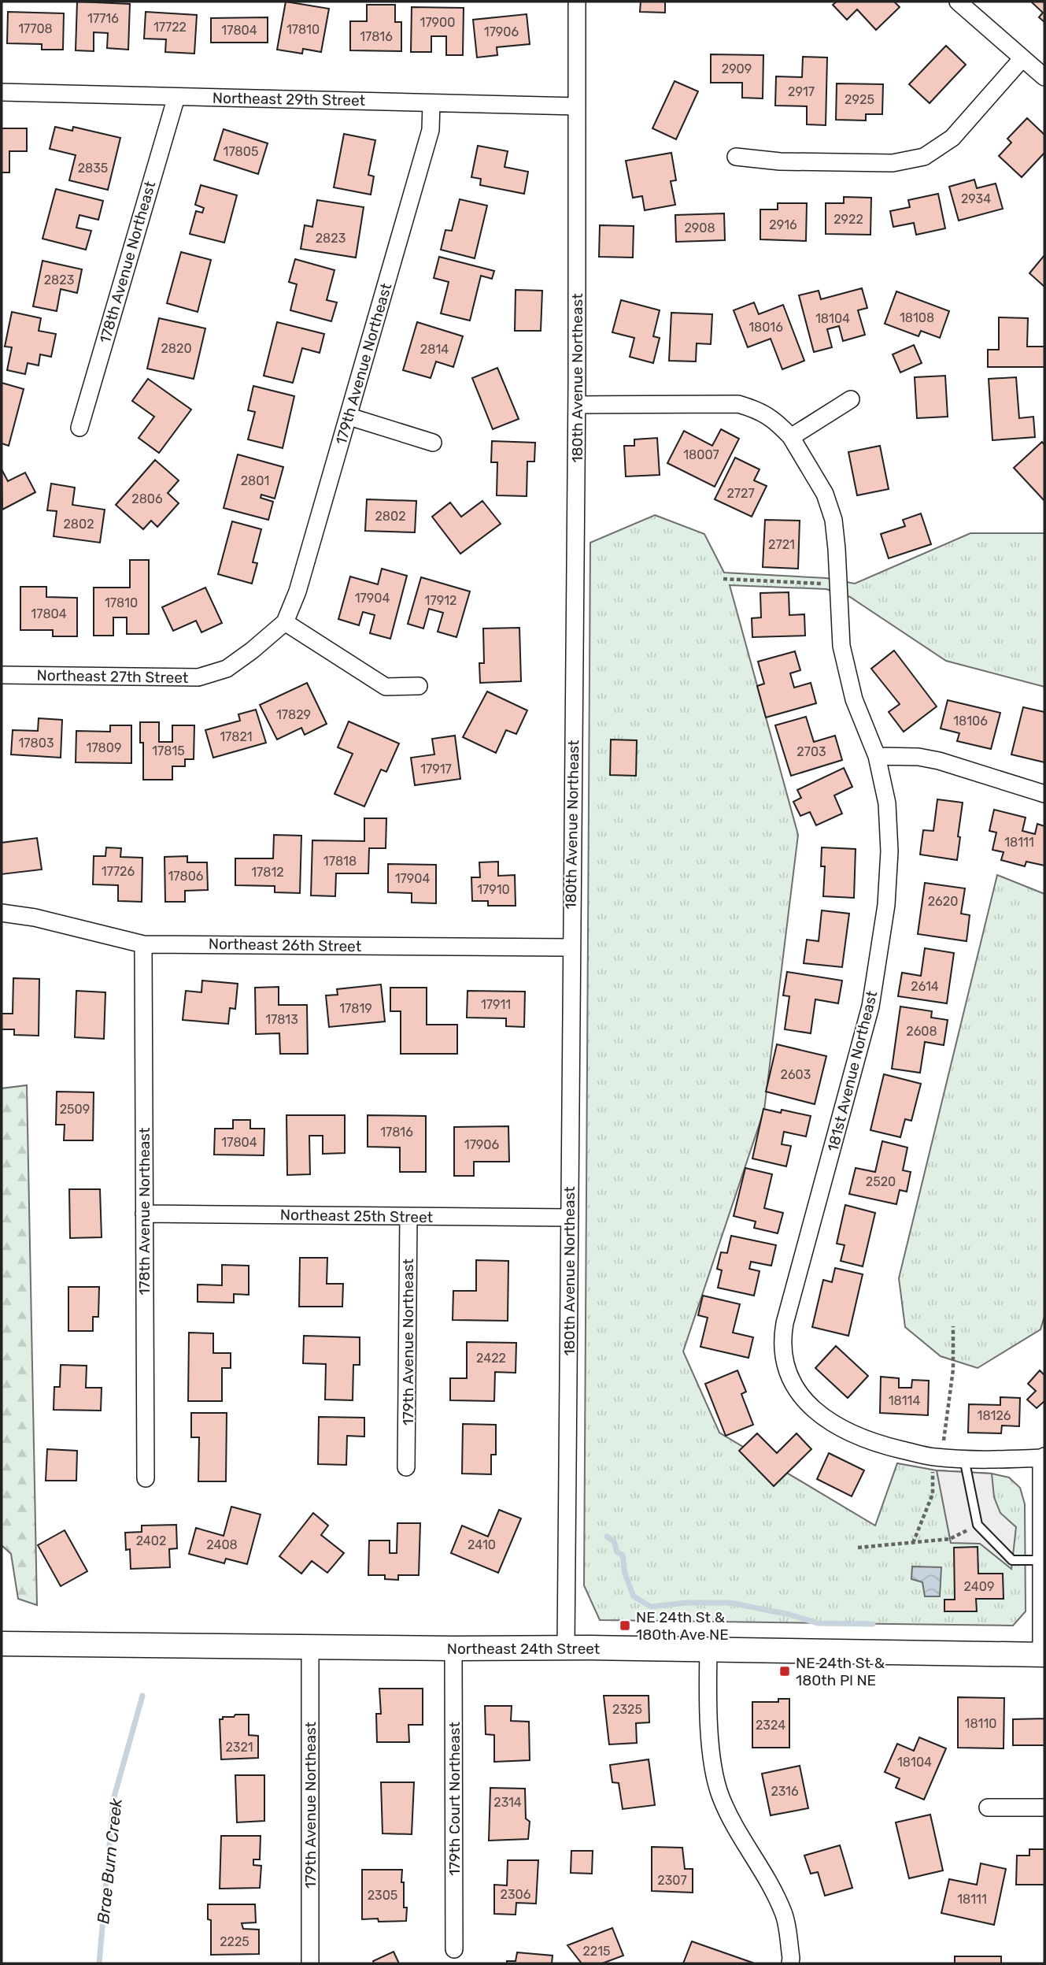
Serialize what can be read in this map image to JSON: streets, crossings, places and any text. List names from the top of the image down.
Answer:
{
  "streets": {
    "main road": ["Northeast 24th Street"],
    "street": [
      "Northeast 29th Street",
      "178th Avenue Northeast",
      "179th Avenue Northeast",
      "180th Avenue Northeast",
      "Northeast 27th Street",
      "Northeast 26th Street",
      "181st Avenue Northeast",
      "Northeast 25th Street",
      "179th Court Northeast"
    ]
  },
  "crossings": [
    ["Northeast 29th Street", "178th Avenue Northeast"],
    ["Northeast 29th Street", "179th Avenue Northeast"],
    ["Northeast 29th Street", "180th Avenue Northeast"],
    ["178th Avenue Northeast", "Northeast 26th Street"],
    ["178th Avenue Northeast", "Northeast 25th Street"],
    ["179th Avenue Northeast", "Northeast 27th Street"],
    ["179th Avenue Northeast", "Northeast 25th Street"],
    ["179th Avenue Northeast", "Northeast 24th Street"],
    ["180th Avenue Northeast", "Northeast 26th Street"],
    ["180th Avenue Northeast", "181st Avenue Northeast"],
    ["180th Avenue Northeast", "Northeast 25th Street"],
    ["180th Avenue Northeast", "Northeast 24th Street"],
    ["Northeast 24th Street", "179th Court Northeast"]
  ],
  "water": ["Brae Burn Creek"],
  "places": {
    "transit": ["NE 24th St & 180th Ave NE", "NE 24th St & 180th Pl NE"]
  },
  "house_numbers": [
    "17716",
    "17900",
    "17722",
    "17708",
    "17810",
    "17804",
    "17906",
    "17816",
    "2909",
    "2917",
    "2925",
    "17805",
    "2835",
    "2934",
    "2922",
    "2916",
    "2908",
    "2823",
    "2823",
    "18108",
    "18104",
    "18016",
    "2820",
    "2814",
    "18007",
    "2801",
    "2727",
    "2806",
    "2802",
    "2802",
    "2721",
    "17904",
    "17912",
    "17810",
    "17804",
    "17829",
    "18106",
    "17821",
    "17803",
    "17809",
    "17815",
    "2703",
    "17917",
    "18111",
    "17818",
    "17726",
    "17812",
    "17806",
    "17904",
    "17910",
    "2620",
    "2614",
    "17911",
    "17819",
    "17813",
    "2608",
    "2603",
    "2509",
    "17816",
    "17804",
    "17906",
    "2520",
    "2422",
    "18114",
    "18126",
    "2402",
    "2408",
    "2410",
    "2409",
    "2325",
    "18110",
    "2324",
    "2321",
    "18104",
    "2316",
    "2314",
    "2307",
    "2306",
    "2305",
    "18111",
    "2225",
    "2215"
  ]
}
